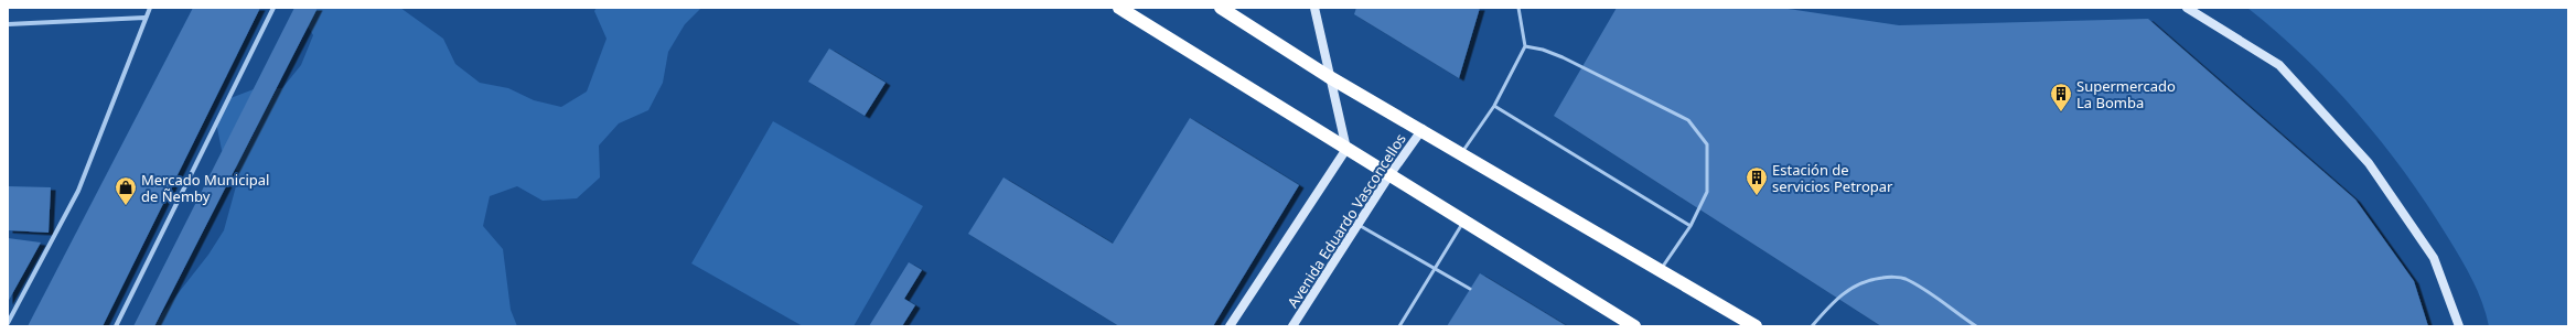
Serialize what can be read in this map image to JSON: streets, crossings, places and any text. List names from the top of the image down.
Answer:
{
  "streets": {
    "street": ["Avenida Eduardo Vasconcellos"]
  },
  "places": {
    "building": ["Supermercado La Bomba", "Estación de servicios Petropar"],
    "shop": ["Mercado Municipal de Ñemby"]
  }
}
